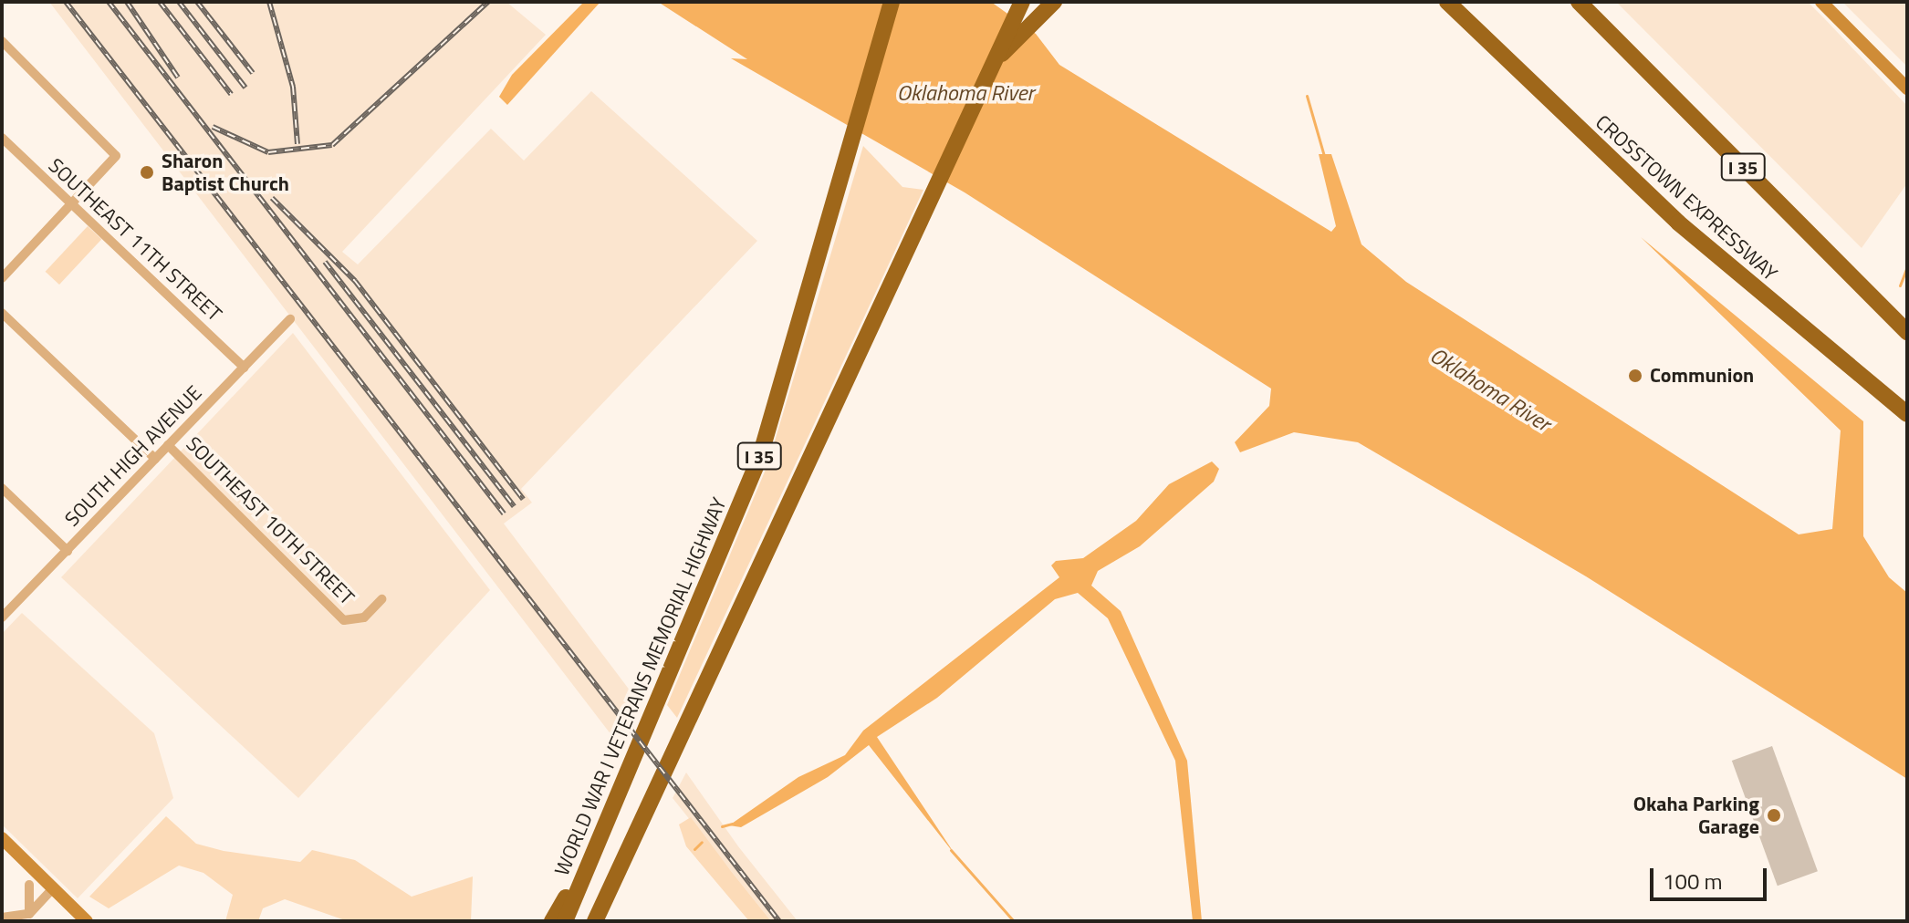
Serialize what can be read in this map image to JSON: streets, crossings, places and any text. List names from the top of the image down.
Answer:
{
  "streets": {
    "highway": ["I 35", "CROSSTOWN EXPRESSWAY", "WORLD WAR I VETERANS MEMORIAL HIGHWAY"],
    "street": ["SOUTHEAST 11TH STREET", "SOUTH HIGH AVENUE", "SOUTHEAST 10TH STREET"]
  },
  "crossings": [
    ["SOUTHEAST 11TH STREET", "SOUTH HIGH AVENUE"],
    ["SOUTH HIGH AVENUE", "SOUTHEAST 10TH STREET"]
  ],
  "water": ["Oklahoma River"],
  "places": ["Sharon Baptist Church", "Communion", "Okaha Parking Garage"],
  "scale_bar": "100 m"
}
